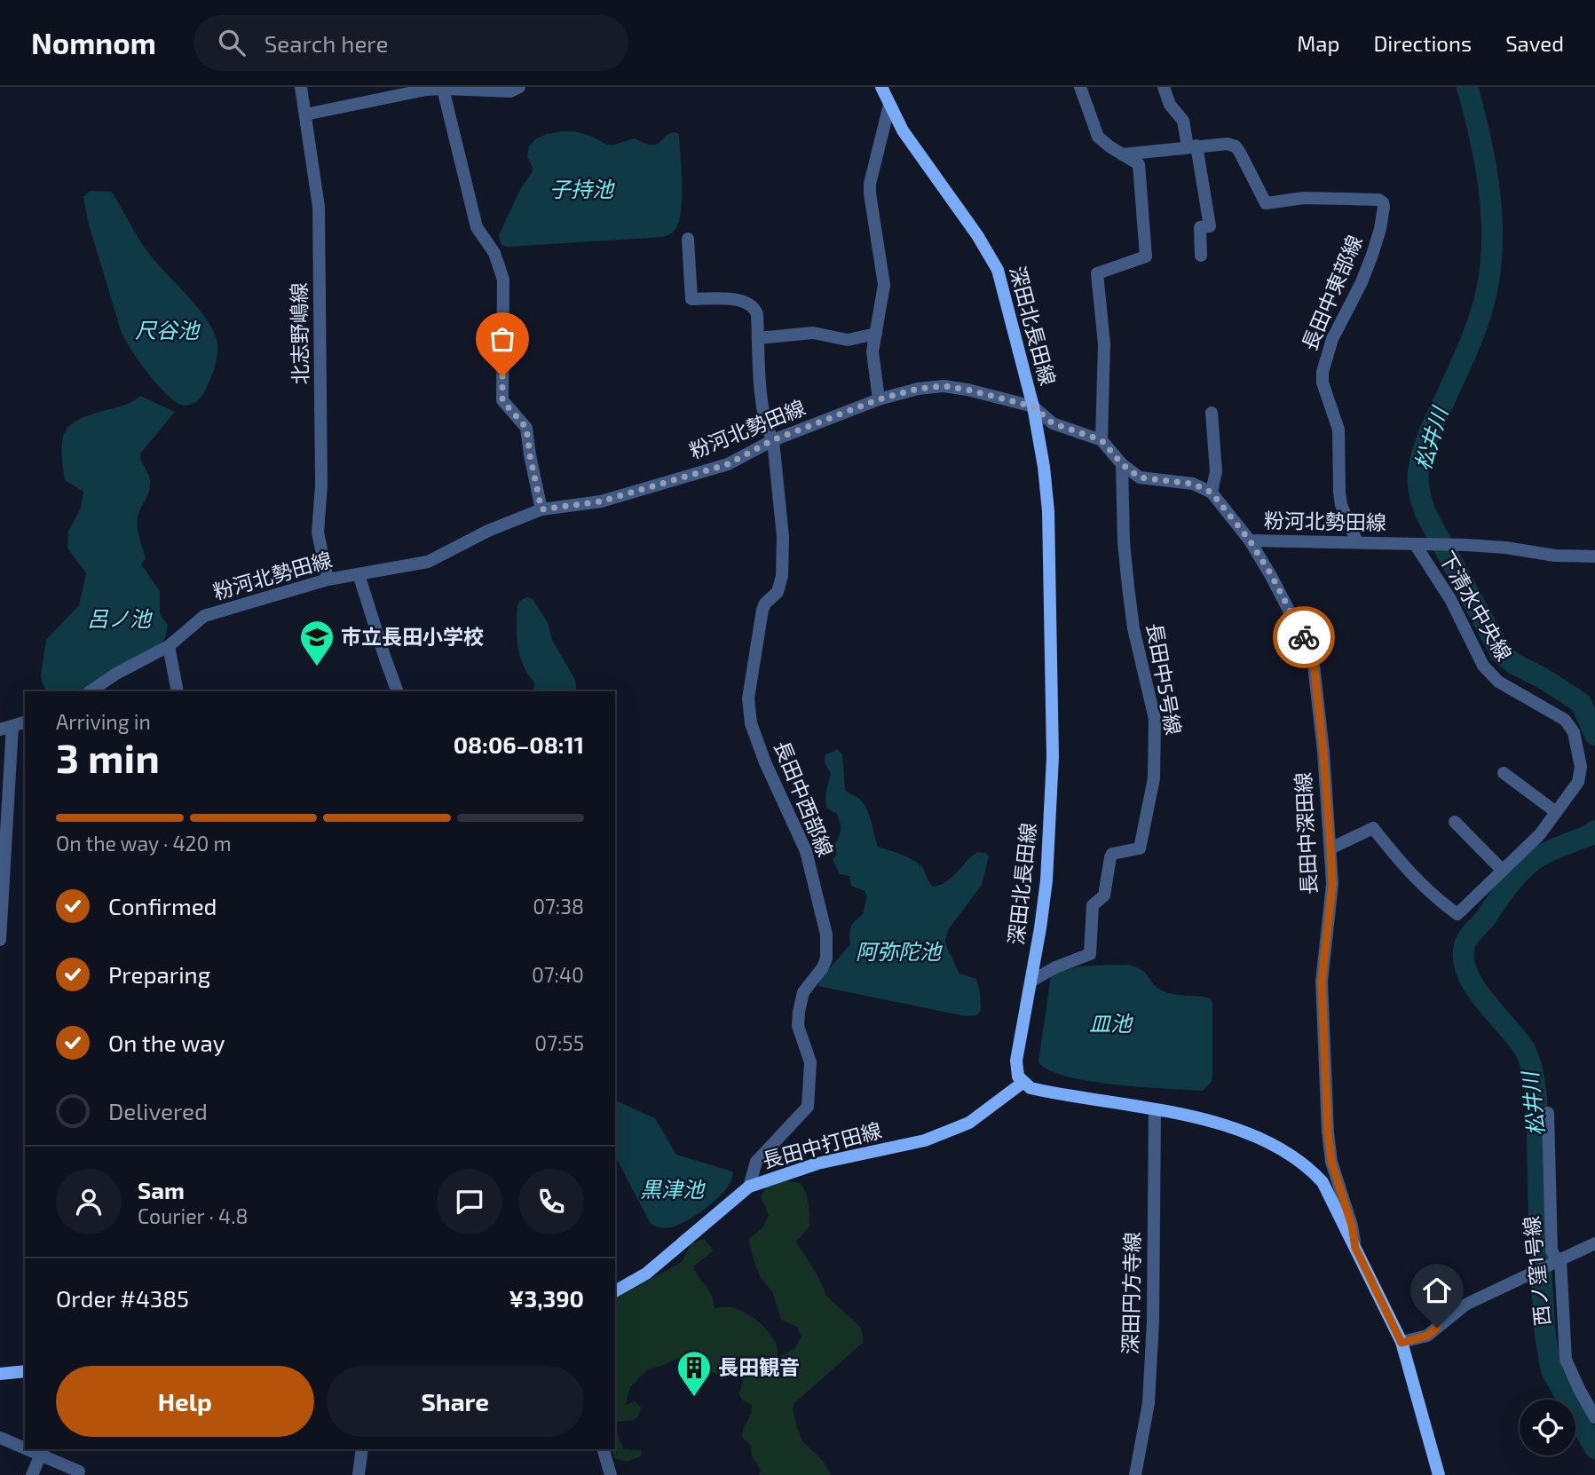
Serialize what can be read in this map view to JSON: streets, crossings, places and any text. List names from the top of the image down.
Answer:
{
  "streets": {
    "street": [
      "長田中東部線",
      "深田北長田線",
      "北志野嶋線",
      "粉河北勢田線",
      "下清水中央線",
      "長田中5号線",
      "長田中西部線",
      "長田中深田線",
      "長田中打田線",
      "西ノ窪1号線",
      "深田円方寺線"
    ]
  },
  "crossings": [
    ["長田中東部線", "粉河北勢田線"],
    ["深田北長田線", "粉河北勢田線"],
    ["深田北長田線", "長田中5号線"],
    ["深田北長田線", "長田中打田線"],
    ["北志野嶋線", "粉河北勢田線"],
    ["粉河北勢田線", "下清水中央線"],
    ["粉河北勢田線", "長田中西部線"],
    ["粉河北勢田線", "長田中深田線"],
    ["下清水中央線", "長田中深田線"],
    ["長田中西部線", "長田中打田線"]
  ],
  "water": [
    "子持池",
    "尺谷池",
    "松井川",
    "呂ノ池",
    "阿弥陀池",
    "皿池",
    "黒津池"
  ],
  "places": {
    "school or university": ["市立長田小学校"],
    "building": ["長田観音"]
  },
  "page": {
    "header": "Nomnom",
    "search": "Search here",
    "nav": ["Map", "Directions", "Saved"],
    "heading": ["3 min", "Arriving in", "08:06–08:11"],
    "panel": [
      "Sam",
      "Courier · 4.8",
      "Order #4385",
      "¥3,390"
    ],
    "bar": "On the way · 420 m",
    "list": [
      ["Confirmed", "07:38"],
      ["Preparing", "07:40"],
      ["On the way", "07:55"],
      "Delivered"
    ],
    "buttons": ["Help", "Share"]
  }
}
